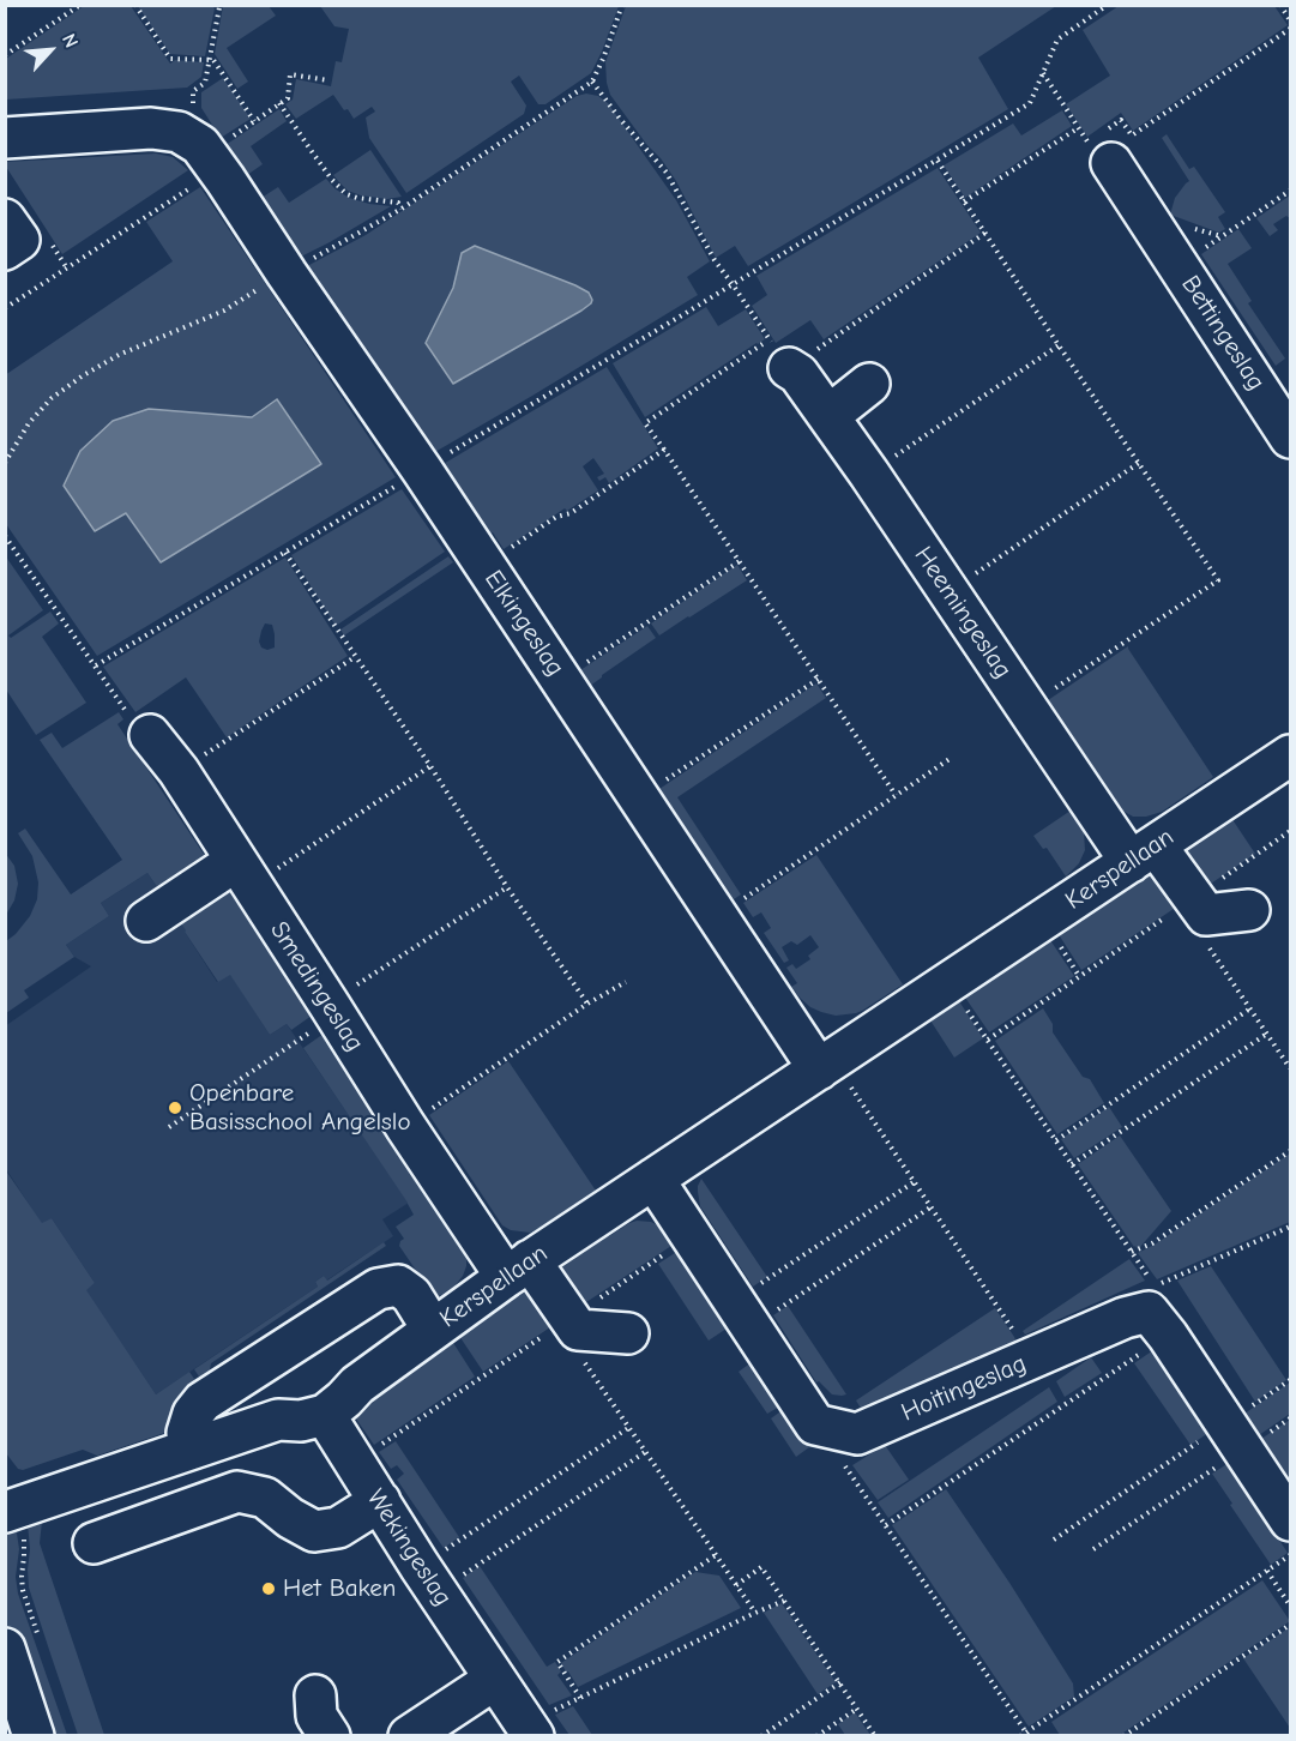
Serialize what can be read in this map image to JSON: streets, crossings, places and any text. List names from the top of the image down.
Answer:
{
  "streets": {
    "street": [
      "Bettingeslag",
      "Heemingeslag",
      "Elkingeslag",
      "Kerspellaan",
      "Smedingeslag",
      "Hoitingeslag",
      "Wekingeslag"
    ]
  },
  "crossings": [
    ["Heemingeslag", "Kerspellaan"],
    ["Elkingeslag", "Kerspellaan"],
    ["Kerspellaan", "Smedingeslag"],
    ["Kerspellaan", "Wekingeslag"]
  ],
  "places": ["Openbare Basisschool Angelslo", "Het Baken"],
  "north": "top right"
}
